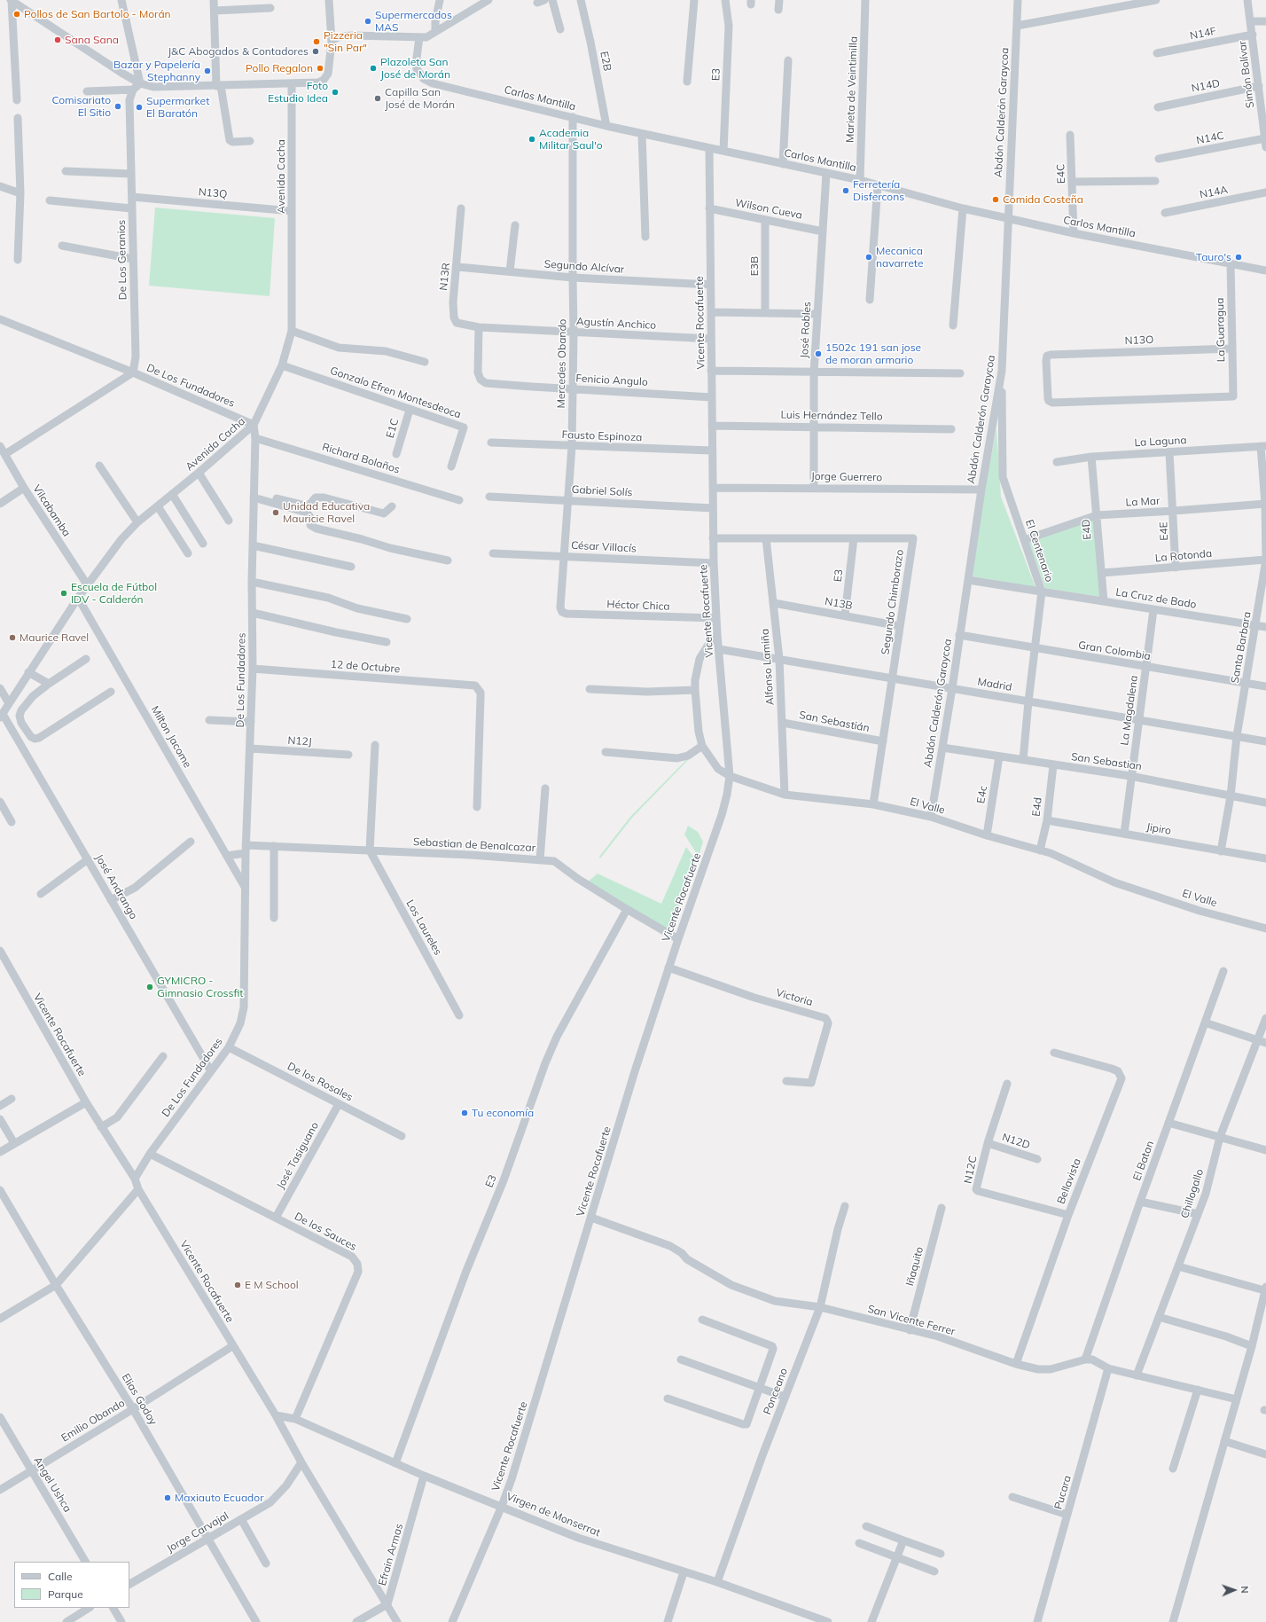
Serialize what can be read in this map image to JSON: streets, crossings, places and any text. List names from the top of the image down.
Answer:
{
  "streets": {
    "street": [
      "N14F",
      "E2B",
      "E3",
      "Simón Bolívar",
      "N14D",
      "Marieta de Veintimilla",
      "Carlos Mantilla",
      "Abdón Calderón Garaycoa",
      "N14C",
      "E4C",
      "Avenida Cacha",
      "N14A",
      "N13Q",
      "Wilson Cueva",
      "De Los Geranios",
      "E3B",
      "Segundo Alcívar",
      "N13R",
      "Vicente Rocafuerte",
      "Agustín Anchico",
      "José Robles",
      "La Guaragua",
      "N13O",
      "Mercedes Obando",
      "Fenicio Angulo",
      "De Los Fundadores",
      "Gonzalo Efren Montesdeoca",
      "Luis Hernández Tello",
      "E1C",
      "Fausto Espinoza",
      "La Laguna",
      "Richard Bolaños",
      "Jorge Guerrero",
      "Gabriel Solís",
      "La Mar",
      "Vilcabamba",
      "E4D",
      "E4E",
      "César Villacís",
      "El Centenario",
      "La Rotonda",
      "La Cruz de Bado",
      "Segundo Chimborazo",
      "N13B",
      "Héctor Chica",
      "Santa Barbara",
      "Gran Colombia",
      "12 de Octubre",
      "Alfonso Lamiña",
      "Madrid",
      "La Magdalena",
      "San Sebastián",
      "Milton Jacome",
      "N12J",
      "San Sebastian",
      "E4c",
      "El Valle",
      "E4d",
      "Jipiro",
      "Sebastian de Benalcazar",
      "José Andrango",
      "Los Laureles",
      "Victoria",
      "De los Rosales",
      "N12D",
      "José Tasiguano",
      "El Batan",
      "N12C",
      "Bellavista",
      "Chillogallo",
      "De los Sauces",
      "Iñaquito",
      "San Vicente Ferrer",
      "Ponceano",
      "Elias Godoy",
      "Emilio Obando",
      "Angel Ushca",
      "Pucara",
      "Virgen de Monserrat",
      "Jorge Carvajal",
      "Efrain Armas"
    ]
  },
  "crossings": [
    ["N14F", "Simón Bolívar"],
    ["E2B", "Carlos Mantilla"],
    ["E3", "Carlos Mantilla"],
    ["E3", "Segundo Chimborazo"],
    ["E3", "N13B"],
    ["E3", "Virgen de Monserrat"],
    ["Simón Bolívar", "N14D"],
    ["Simón Bolívar", "N14C"],
    ["Marieta de Veintimilla", "Carlos Mantilla"],
    ["Carlos Mantilla", "Abdón Calderón Garaycoa"],
    ["Carlos Mantilla", "E4C"],
    ["Carlos Mantilla", "Vicente Rocafuerte"],
    ["Carlos Mantilla", "José Robles"],
    ["Carlos Mantilla", "La Guaragua"],
    ["Carlos Mantilla", "Mercedes Obando"],
    ["Abdón Calderón Garaycoa", "Jorge Guerrero"],
    ["Abdón Calderón Garaycoa", "El Centenario"],
    ["Abdón Calderón Garaycoa", "La Cruz de Bado"],
    ["Abdón Calderón Garaycoa", "Gran Colombia"],
    ["Abdón Calderón Garaycoa", "Madrid"],
    ["Abdón Calderón Garaycoa", "San Sebastian"],
    ["Abdón Calderón Garaycoa", "El Valle"],
    ["Avenida Cacha", "N13Q"],
    ["Avenida Cacha", "De Los Fundadores"],
    ["Avenida Cacha", "Gonzalo Efren Montesdeoca"],
    ["Avenida Cacha", "Vilcabamba"],
    ["Avenida Cacha", "Milton Jacome"],
    ["Avenida Cacha", "José Andrango"],
    ["N13Q", "De Los Geranios"],
    ["Wilson Cueva", "E3B"],
    ["Wilson Cueva", "Vicente Rocafuerte"],
    ["Wilson Cueva", "José Robles"],
    ["De Los Geranios", "De Los Fundadores"],
    ["Segundo Alcívar", "N13R"],
    ["Segundo Alcívar", "Vicente Rocafuerte"],
    ["Segundo Alcívar", "Mercedes Obando"],
    ["N13R", "Agustín Anchico"],
    ["N13R", "Fenicio Angulo"],
    ["Vicente Rocafuerte", "Agustín Anchico"],
    ["Vicente Rocafuerte", "Fenicio Angulo"],
    ["Vicente Rocafuerte", "De Los Fundadores"],
    ["Vicente Rocafuerte", "Luis Hernández Tello"],
    ["Vicente Rocafuerte", "Fausto Espinoza"],
    ["Vicente Rocafuerte", "Jorge Guerrero"],
    ["Vicente Rocafuerte", "Gabriel Solís"],
    ["Vicente Rocafuerte", "César Villacís"],
    ["Vicente Rocafuerte", "Segundo Chimborazo"],
    ["Vicente Rocafuerte", "Héctor Chica"],
    ["Vicente Rocafuerte", "Madrid"],
    ["Vicente Rocafuerte", "El Valle"],
    ["Vicente Rocafuerte", "Sebastian de Benalcazar"],
    ["Vicente Rocafuerte", "Victoria"],
    ["Vicente Rocafuerte", "San Vicente Ferrer"],
    ["Vicente Rocafuerte", "Emilio Obando"],
    ["Vicente Rocafuerte", "Virgen de Monserrat"],
    ["Vicente Rocafuerte", "Jorge Carvajal"],
    ["Vicente Rocafuerte", "Efrain Armas"],
    ["Agustín Anchico", "Mercedes Obando"],
    ["Agustín Anchico", "Fenicio Angulo"],
    ["José Robles", "Luis Hernández Tello"],
    ["José Robles", "Jorge Guerrero"],
    ["La Guaragua", "N13O"],
    ["Mercedes Obando", "Fenicio Angulo"],
    ["Mercedes Obando", "Fausto Espinoza"],
    ["Mercedes Obando", "Gabriel Solís"],
    ["Mercedes Obando", "César Villacís"],
    ["Mercedes Obando", "Héctor Chica"],
    ["De Los Fundadores", "Richard Bolaños"],
    ["De Los Fundadores", "12 de Octubre"],
    ["De Los Fundadores", "Milton Jacome"],
    ["De Los Fundadores", "N12J"],
    ["De Los Fundadores", "Sebastian de Benalcazar"],
    ["De Los Fundadores", "José Andrango"],
    ["De Los Fundadores", "De los Rosales"],
    ["De Los Fundadores", "De los Sauces"],
    ["Gonzalo Efren Montesdeoca", "E1C"],
    ["La Laguna", "E4D"],
    ["La Laguna", "E4E"],
    ["La Laguna", "Santa Barbara"],
    ["La Mar", "E4D"],
    ["La Mar", "E4E"],
    ["La Mar", "El Centenario"],
    ["La Mar", "Santa Barbara"],
    ["E4D", "La Rotonda"],
    ["E4D", "La Cruz de Bado"],
    ["E4E", "La Rotonda"],
    ["El Centenario", "La Cruz de Bado"],
    ["El Centenario", "Gran Colombia"],
    ["El Centenario", "Madrid"],
    ["El Centenario", "San Sebastian"],
    ["La Rotonda", "Santa Barbara"],
    ["La Cruz de Bado", "Santa Barbara"],
    ["La Cruz de Bado", "La Magdalena"],
    ["Segundo Chimborazo", "N13B"],
    ["Segundo Chimborazo", "Alfonso Lamiña"],
    ["Segundo Chimborazo", "Madrid"],
    ["Segundo Chimborazo", "San Sebastián"],
    ["Segundo Chimborazo", "El Valle"],
    ["N13B", "Alfonso Lamiña"],
    ["Santa Barbara", "Gran Colombia"],
    ["Santa Barbara", "Madrid"],
    ["Santa Barbara", "San Sebastian"],
    ["Santa Barbara", "Jipiro"],
    ["Gran Colombia", "La Magdalena"],
    ["Alfonso Lamiña", "Madrid"],
    ["Alfonso Lamiña", "San Sebastián"],
    ["Alfonso Lamiña", "El Valle"],
    ["Madrid", "La Magdalena"],
    ["La Magdalena", "San Sebastian"],
    ["La Magdalena", "Jipiro"],
    ["Milton Jacome", "Sebastian de Benalcazar"],
    ["San Sebastian", "E4c"],
    ["San Sebastian", "E4d"],
    ["E4c", "El Valle"],
    ["El Valle", "E4d"],
    ["E4d", "Jipiro"],
    ["Sebastian de Benalcazar", "Los Laureles"],
    ["De los Rosales", "José Tasiguano"],
    ["N12D", "N12C"],
    ["José Tasiguano", "De los Sauces"],
    ["El Batan", "San Vicente Ferrer"],
    ["N12C", "Bellavista"],
    ["Bellavista", "San Vicente Ferrer"],
    ["De los Sauces", "Virgen de Monserrat"],
    ["Iñaquito", "San Vicente Ferrer"],
    ["San Vicente Ferrer", "Ponceano"],
    ["Ponceano", "Virgen de Monserrat"],
    ["Elias Godoy", "Emilio Obando"],
    ["Elias Godoy", "Jorge Carvajal"],
    ["Emilio Obando", "Angel Ushca"],
    ["Virgen de Monserrat", "Efrain Armas"]
  ],
  "places": [
    "Pollos de San Bartolo - Morán",
    "Supermercados MAS",
    "Sana Sana",
    "Pizzeria \"Sin Par\"",
    "J&C Abogados & Contadores",
    "Pollo Regalon",
    "Plazoleta San José de Morán",
    "Bazar y Papelería Stephanny",
    "Foto Estudio Idea",
    "Capilla San José de Morán",
    "Comisariato El Sitio",
    "Supermarket El Baratón",
    "Academia Militar Saul'o",
    "Ferretería Disfercons",
    "Comida Costeña",
    "Mecanica navarrete",
    "Tauro's",
    "1502c 191 san jose de moran armario",
    "Unidad Educativa Mauricie Ravel",
    "Escuela de Fútbol IDV - Calderón",
    "Maurice Ravel",
    "GYMICRO - Gimnasio Crossfit",
    "Tu economía",
    "E M School",
    "Maxiauto Ecuador"
  ],
  "legend": ["Calle", "Parque"],
  "north": "right"
}
